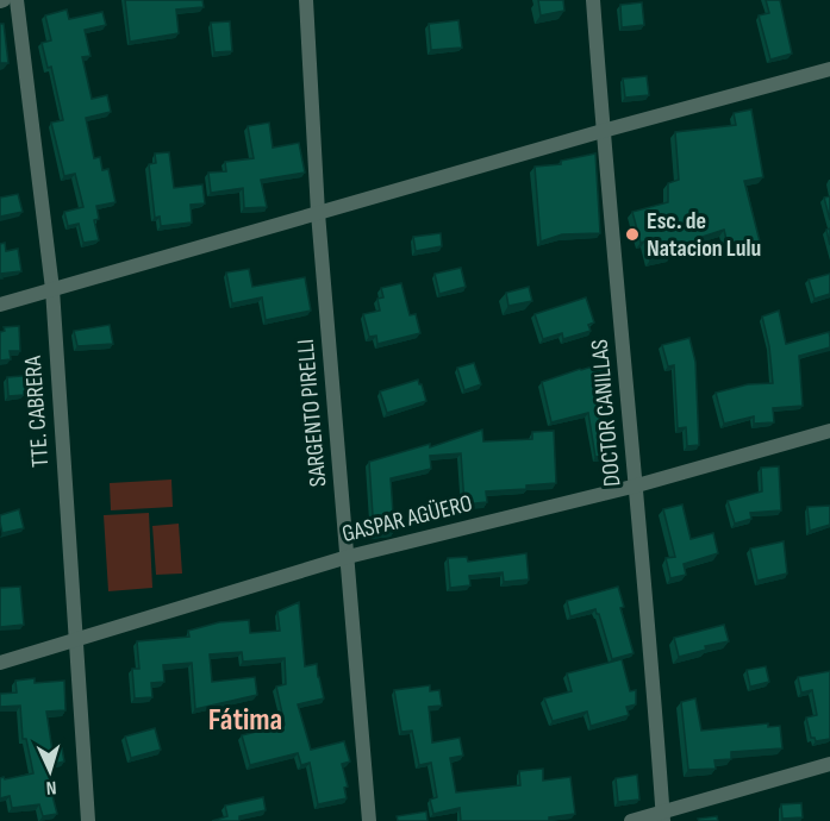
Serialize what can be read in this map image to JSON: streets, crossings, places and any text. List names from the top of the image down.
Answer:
{
  "streets": {
    "street": [
      "TTE. CABRERA",
      "SARGENTO PIRELLI",
      "DOCTOR CANILLAS",
      "GASPAR AGÜERO"
    ]
  },
  "crossings": [
    ["TTE. CABRERA", "GASPAR AGÜERO"],
    ["SARGENTO PIRELLI", "GASPAR AGÜERO"],
    ["DOCTOR CANILLAS", "GASPAR AGÜERO"]
  ],
  "districts": ["Fátima"],
  "places": ["Esc. de Natacion Lulu"],
  "north": "bottom"
}
